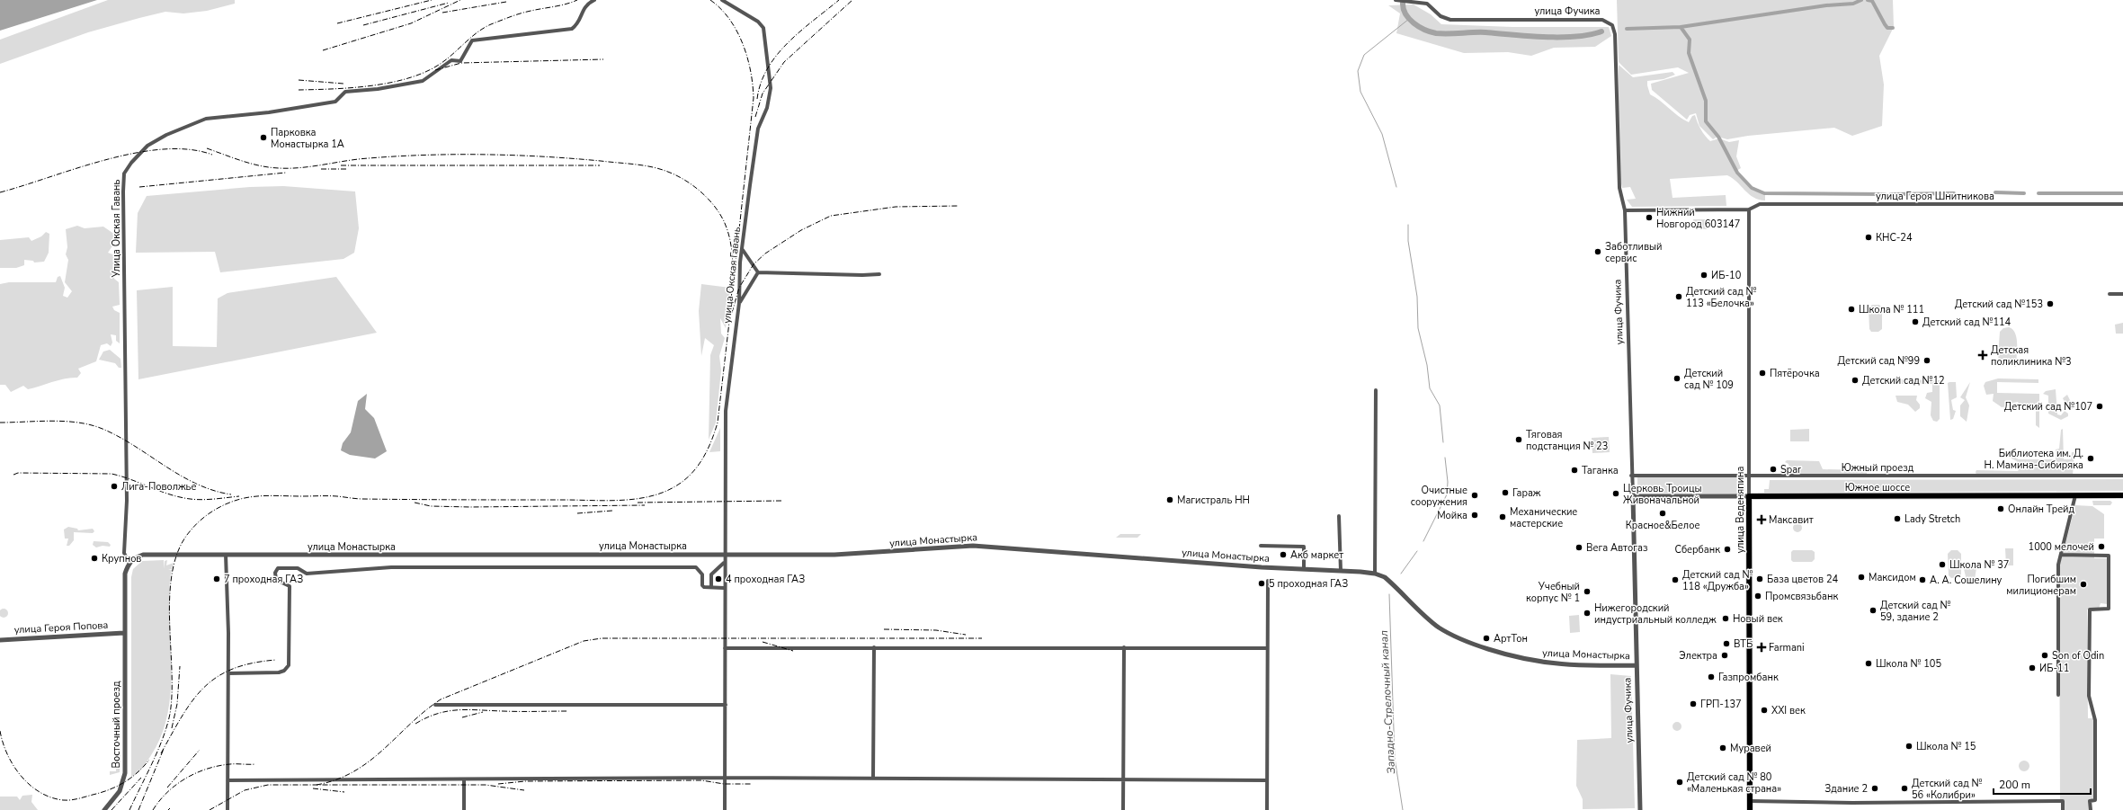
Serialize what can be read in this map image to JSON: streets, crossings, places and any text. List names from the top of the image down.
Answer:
{
  "streets": {
    "main road": ["Южное шоссе", "улица Веденяпина"],
    "street": [
      "улица Фучика",
      "улица Героя Шнитникова",
      "Улица Окская Гавань",
      "улица Окская Гавань",
      "Южный проезд",
      "улица Монастырка",
      "улица Героя Попова",
      "Восточный проезд"
    ]
  },
  "crossings": [
    ["улица Фучика", "улица Героя Шнитникова"],
    ["улица Фучика", "Южный проезд"],
    ["улица Фучика", "Южное шоссе"],
    ["улица Фучика", "улица Монастырка"],
    ["улица Героя Шнитникова", "улица Веденяпина"],
    ["Улица Окская Гавань", "улица Монастырка"],
    ["Улица Окская Гавань", "Восточный проезд"],
    ["улица Окская Гавань", "улица Монастырка"],
    ["Южный проезд", "улица Веденяпина"],
    ["Южное шоссе", "улица Веденяпина"],
    ["улица Монастырка", "Восточный проезд"],
    ["улица Героя Попова", "Восточный проезд"]
  ],
  "water": ["Западно-Стрелочный канал"],
  "places": {
    "other": [
      "Парковка Монастырка 1А",
      "Нижний Новгород 603147",
      "КНС-24",
      "Заботливый сервис",
      "ИБ-10",
      "Детский сад № 113 «Белочка»",
      "Детский сад №153",
      "Школа № 111",
      "Детский сад №114",
      "Детский сад №99",
      "Пятёрочка",
      "Детский сад № 109",
      "Детский сад №12",
      "Детский сад №107",
      "Тяговая подстанция № 23",
      "Библиотека им. Д. Н. Мамина-Сибиряка",
      "Spar",
      "Таганка",
      "Лига-Поволжье",
      "Гараж",
      "Церковь Троицы Живоначальной",
      "Очистные сооружения",
      "Магистраль НН",
      "Онлайн Трейд",
      "Красное&Белое",
      "Мойка",
      "Механические мастерские",
      "Lady Stretch",
      "1000 мелочей",
      "Вега Автогаз",
      "Сбербанк",
      "Акб маркет",
      "Крупнов",
      "Школа № 37",
      "Максидом",
      "7 проходная ГАЗ",
      "4 проходная ГАЗ",
      "База цветов 24",
      "Детский сад № 118 «Дружба»",
      "А. А. Сошелину",
      "5 проходная ГАЗ",
      "Погибшим милиционерам",
      "Учебный корпус № 1",
      "Промсвязьбанк",
      "Детский сад № 59, здание 2",
      "Нижегородский индустриальный колледж",
      "Новый век",
      "АртТон",
      "ВТБ",
      "Электра",
      "Son of Odin",
      "Школа № 105",
      "ИБ-11",
      "Газпромбанк",
      "ГРП-137",
      "XXI век",
      "Школа № 15",
      "Муравей",
      "Детский сад № 80 «Маленькая страна»",
      "Здание 2",
      "Детский сад № 56 «Колибри»"
    ],
    "health": ["Детская поликлиника №3", "Максавит", "Farmani"]
  },
  "scale_bar": "200 m"
}
